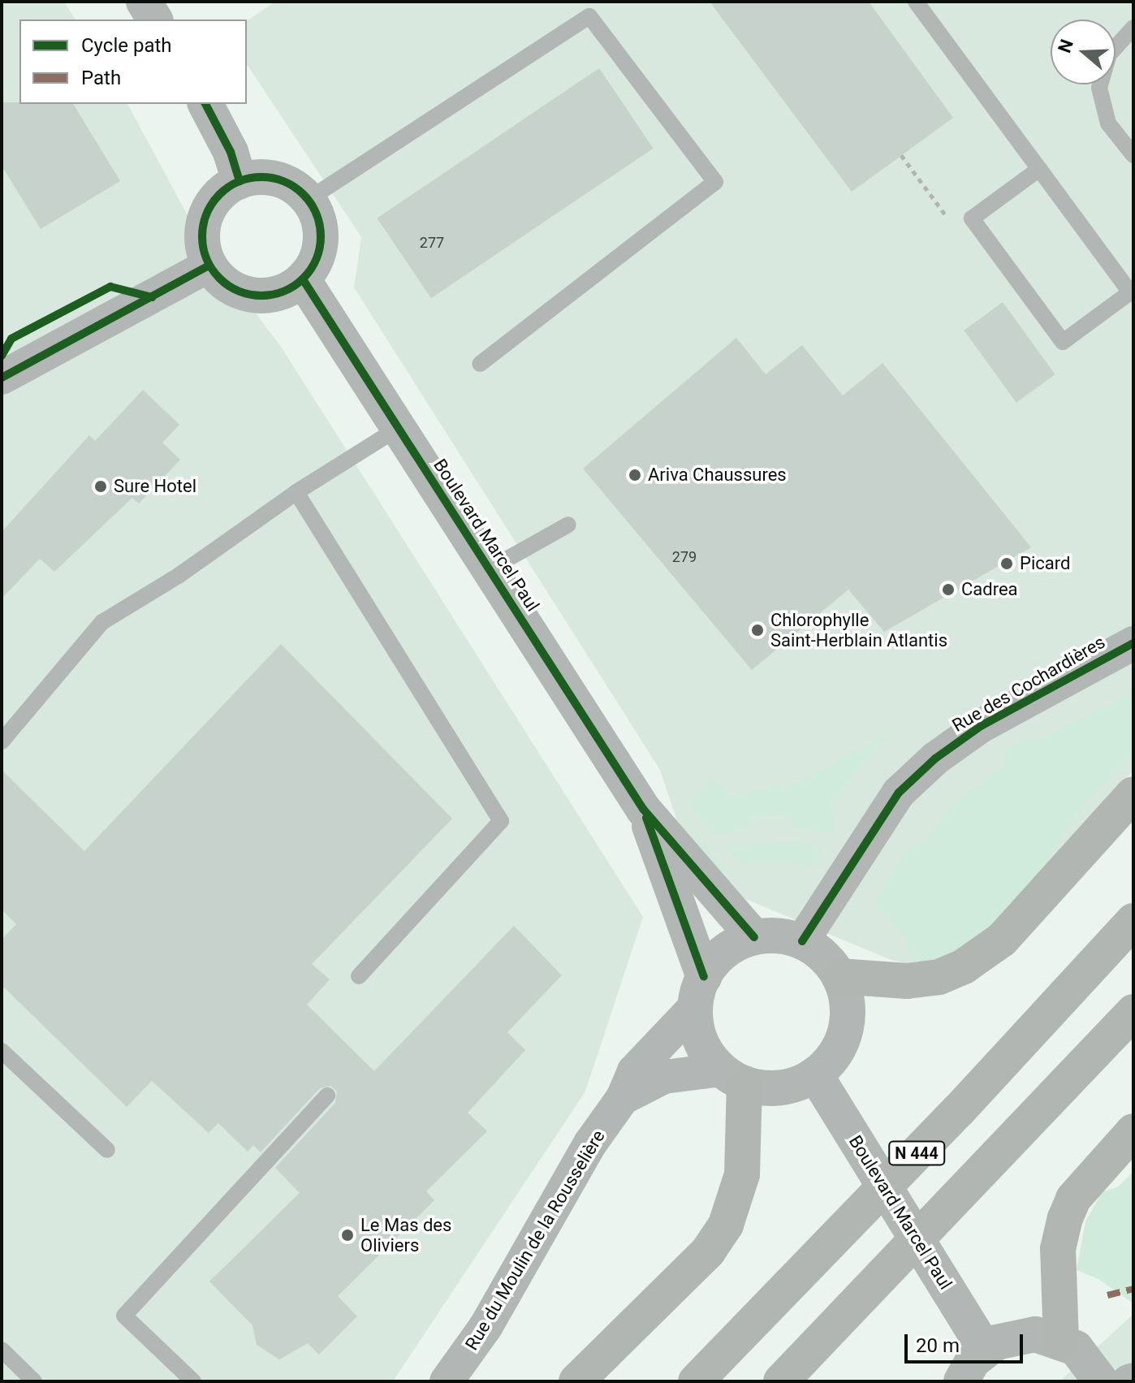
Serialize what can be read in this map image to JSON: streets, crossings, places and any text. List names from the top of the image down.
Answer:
{
  "streets": {
    "highway": ["N 444"],
    "street": ["Boulevard Marcel Paul", "Rue des Cochardières", "Rue du Moulin de la Rousselière"]
  },
  "crossings": [
    ["Boulevard Marcel Paul", "Rue des Cochardières"],
    ["Boulevard Marcel Paul", "Rue du Moulin de la Rousselière"],
    ["Rue des Cochardières", "Rue du Moulin de la Rousselière"]
  ],
  "places": [
    "Ariva Chaussures",
    "Sure Hotel",
    "Picard",
    "Cadrea",
    "Chlorophylle Saint-Herblain Atlantis",
    "Le Mas des Oliviers"
  ],
  "house_numbers": ["277", "279"],
  "legend": ["Cycle path", "Path"],
  "scale_bar": "20 m",
  "north": "left"
}
